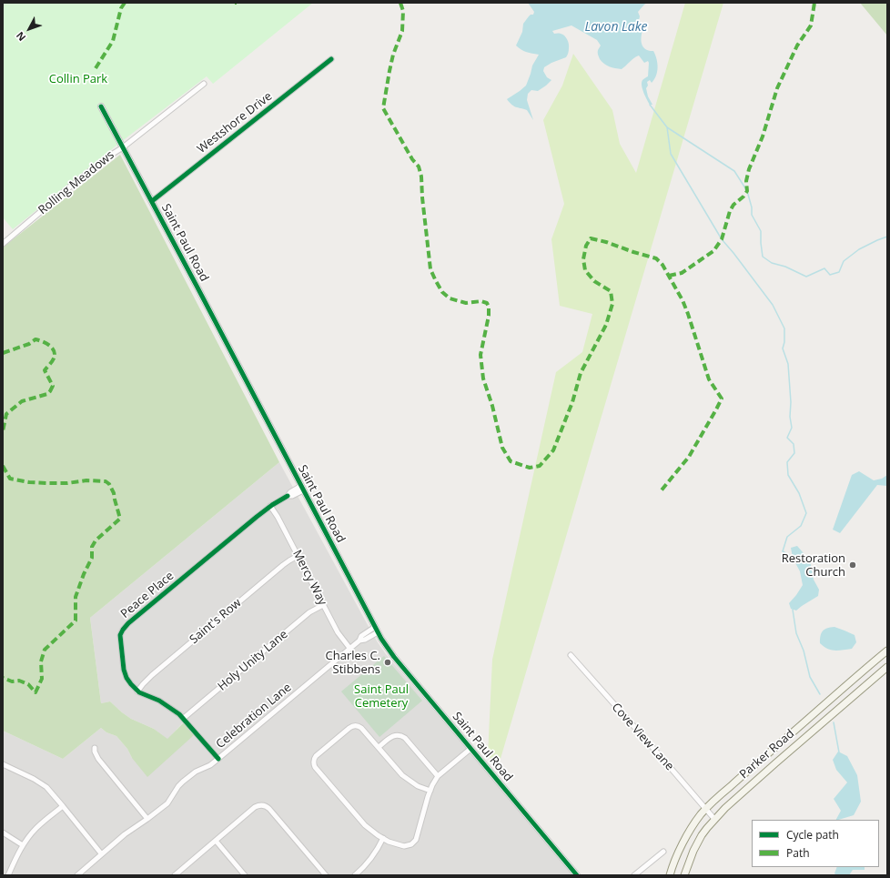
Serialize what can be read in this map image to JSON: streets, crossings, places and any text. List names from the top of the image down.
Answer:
{
  "streets": {
    "main road": ["Parker Road"],
    "street": [
      "Westshore Drive",
      "Rolling Meadows",
      "Saint Paul Road",
      "Mercy Way",
      "Peace Place",
      "Saint's Row",
      "Holy Unity Lane",
      "Celebration Lane",
      "Cove View Lane"
    ]
  },
  "crossings": [
    ["Westshore Drive", "Saint Paul Road"],
    ["Rolling Meadows", "Saint Paul Road"],
    ["Saint Paul Road", "Peace Place"],
    ["Saint Paul Road", "Celebration Lane"],
    ["Mercy Way", "Peace Place"],
    ["Mercy Way", "Saint's Row"],
    ["Mercy Way", "Holy Unity Lane"],
    ["Mercy Way", "Celebration Lane"],
    ["Peace Place", "Saint's Row"],
    ["Peace Place", "Holy Unity Lane"],
    ["Peace Place", "Celebration Lane"],
    ["Cove View Lane", "Parker Road"]
  ],
  "water": ["Lavon Lake"],
  "parks": ["Collin Park", "Saint Paul Cemetery"],
  "places": ["Restoration Church", "Charles C. Stibbens"],
  "legend": ["Cycle path", "Path"],
  "north": "bottom left"
}
